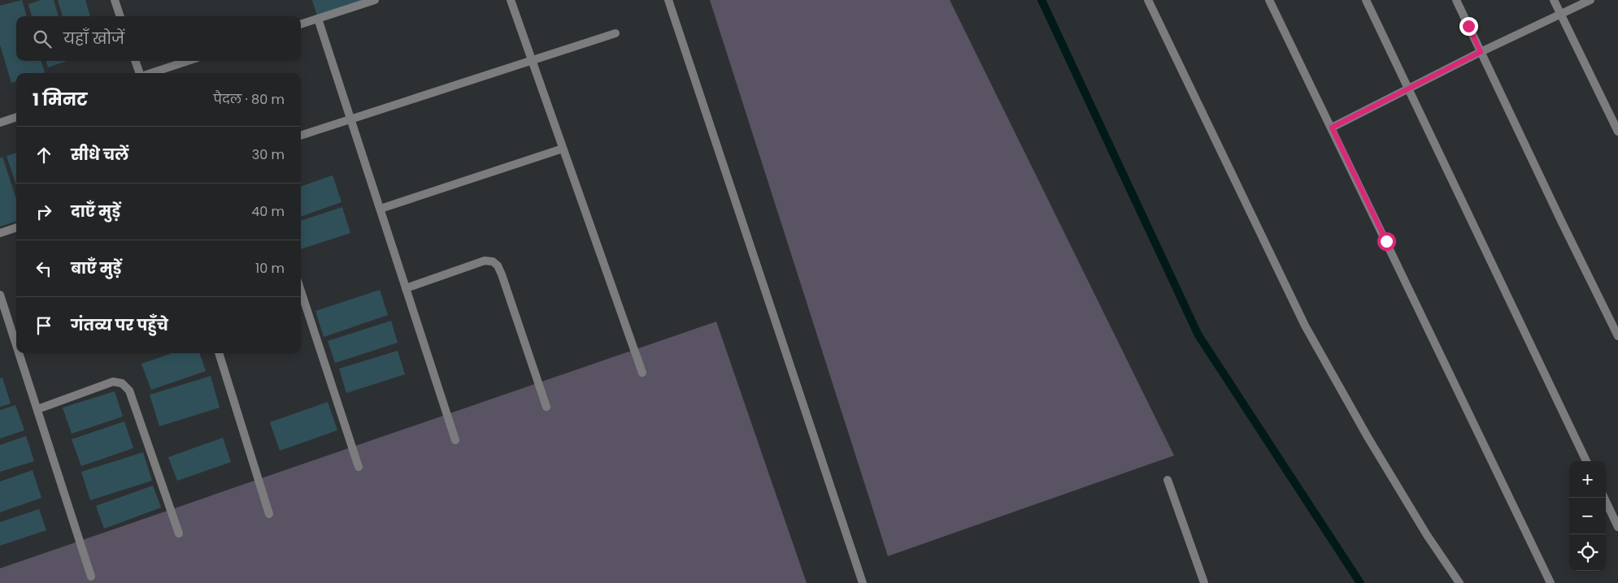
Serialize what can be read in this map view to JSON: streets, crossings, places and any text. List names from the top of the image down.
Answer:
{
  "page": {
    "search": "यहाँ खोजें",
    "heading": ["1 मिनट", "पैदल · 80 m"],
    "list": [
      ["सीधे चलें", "30 m"],
      ["दाएँ मुड़ें", "40 m"],
      ["बाएँ मुड़ें", "10 m"],
      "गंतव्य पर पहुँचे"
    ],
    "map_buttons": ["+", "−"]
  }
}
